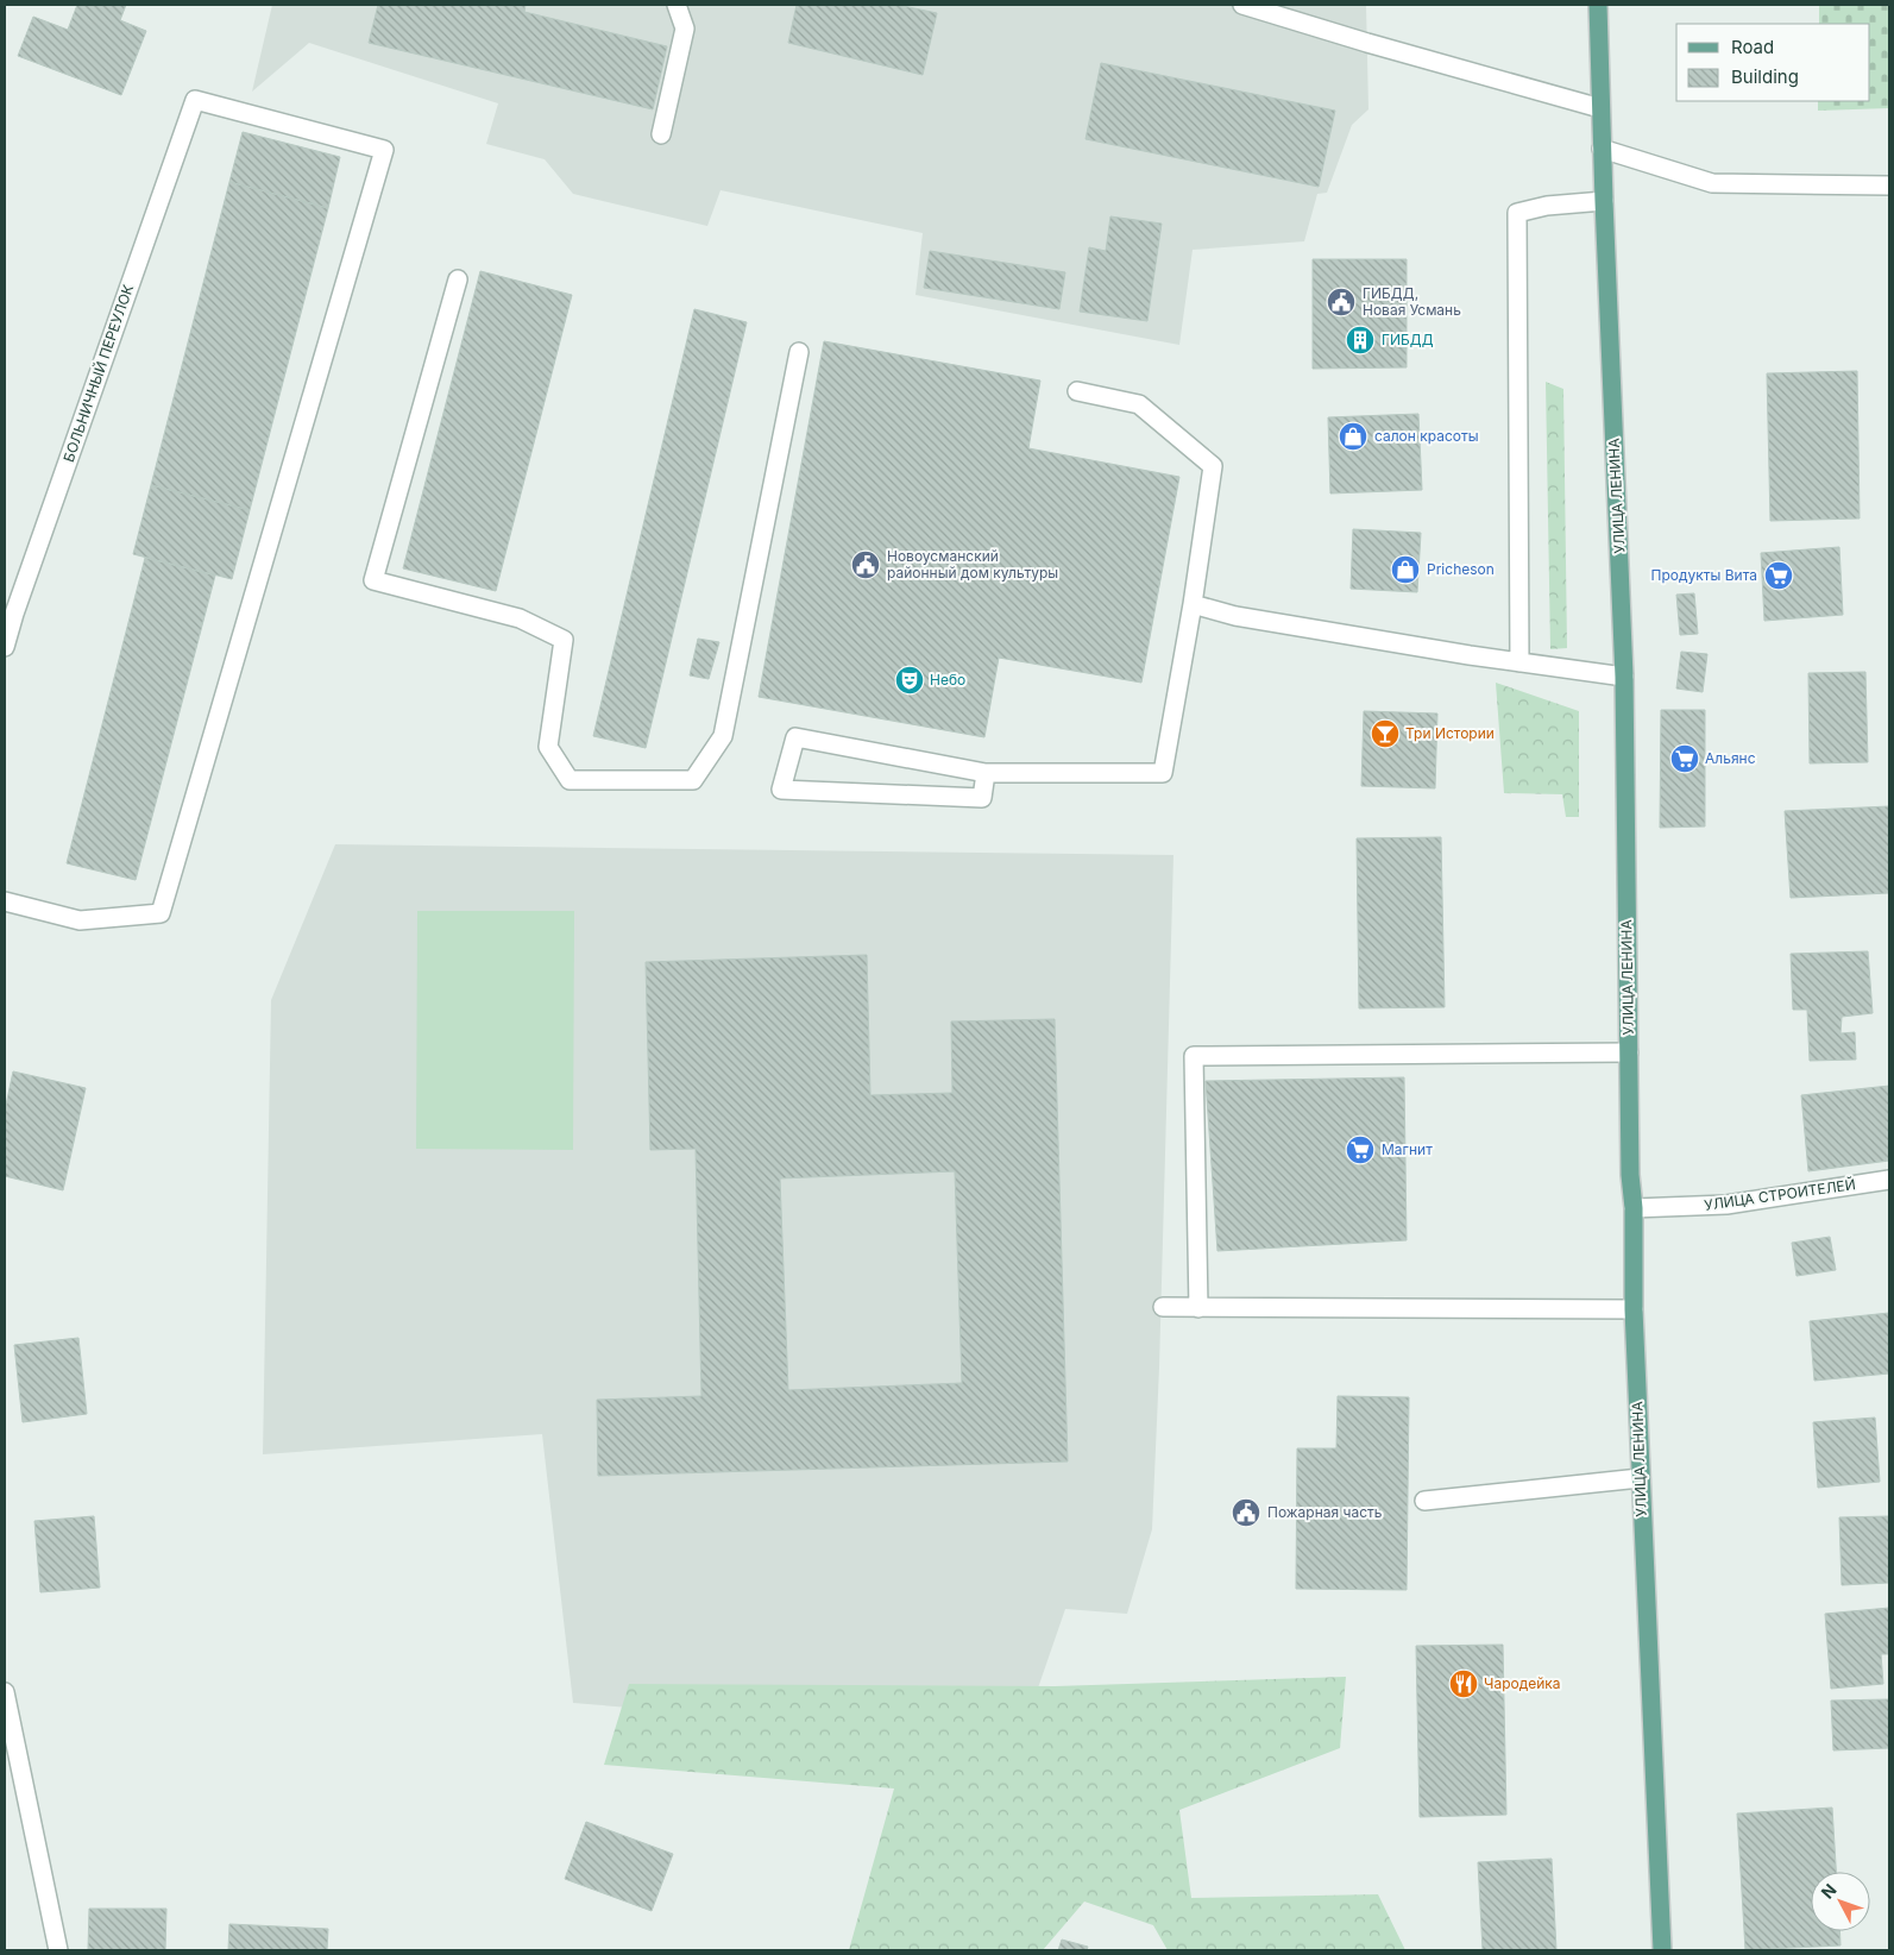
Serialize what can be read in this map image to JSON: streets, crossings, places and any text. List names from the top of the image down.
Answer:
{
  "streets": {
    "main road": ["УЛИЦА ЛЕНИНА"],
    "street": ["БОЛЬНИЧНЫЙ ПЕРЕУЛОК", "УЛИЦА СТРОИТЕЛЕЙ"]
  },
  "crossings": [
    ["УЛИЦА ЛЕНИНА", "УЛИЦА СТРОИТЕЛЕЙ"]
  ],
  "places": {
    "public building": ["ГИБДД, Новая Усмань", "Новоусманский районный дом культуры", "Пожарная часть"],
    "building": ["ГИБДД"],
    "shop": ["салон красоты", "Pricheson"],
    "supermarket": ["Продукты Вита", "Альянс", "Магнит"],
    "theatre": ["Небо"],
    "bar": ["Три Истории"],
    "restaurant": ["Чародейка"]
  },
  "legend": ["Road", "Building"],
  "north": "top left"
}
